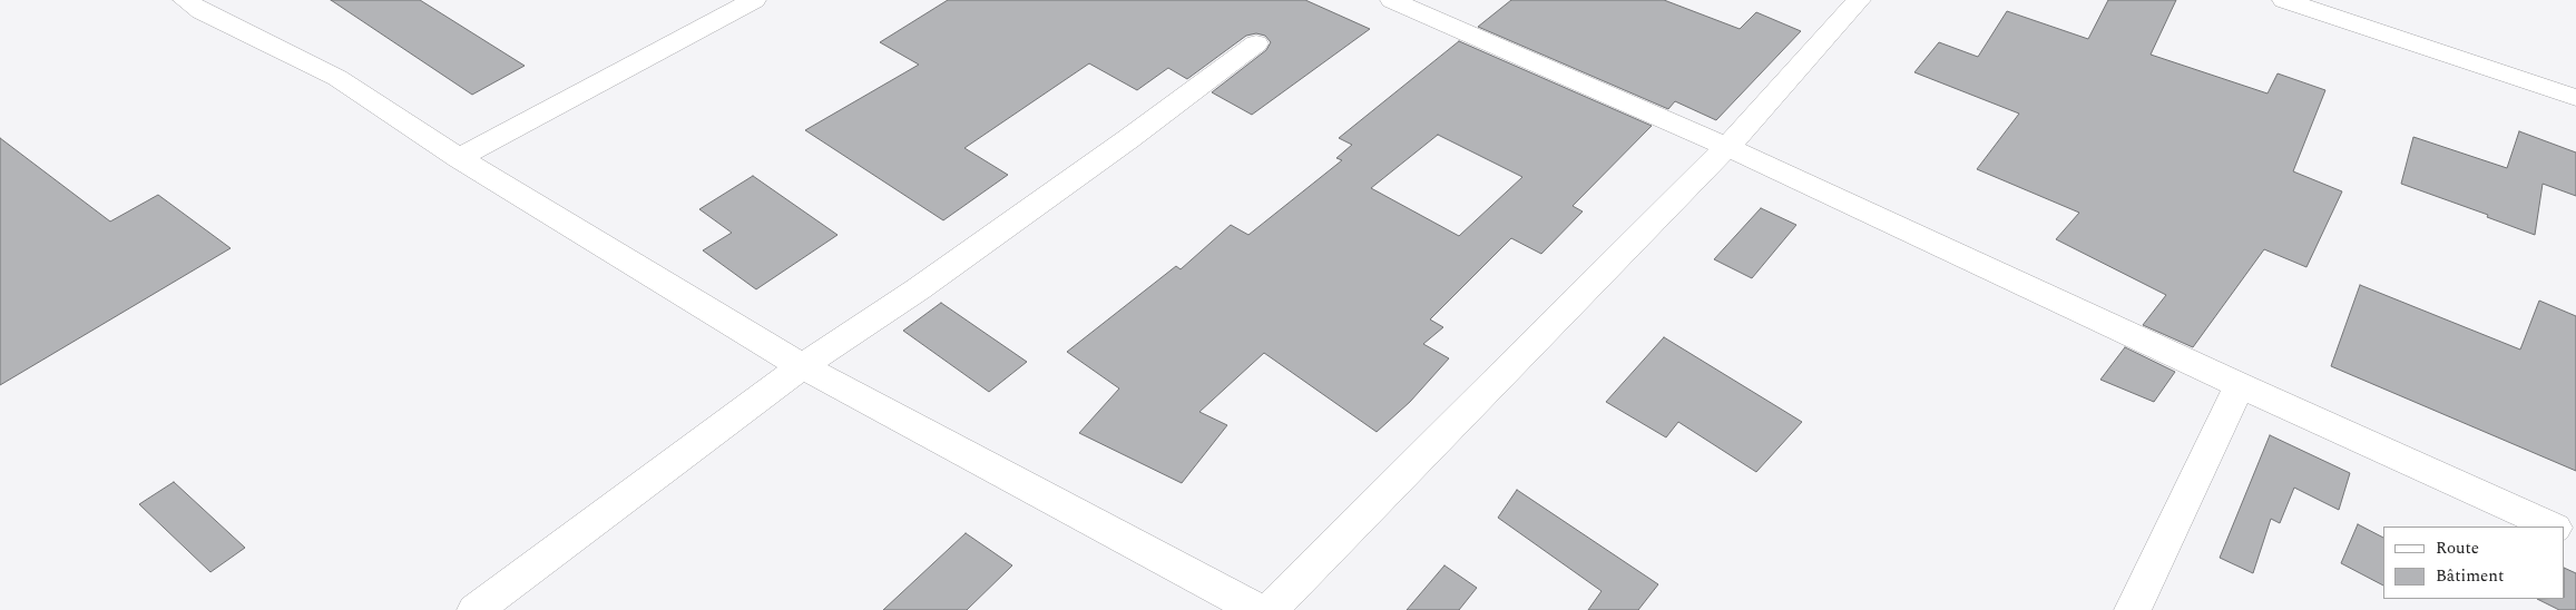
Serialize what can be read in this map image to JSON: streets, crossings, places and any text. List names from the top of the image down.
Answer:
{
  "legend": ["Route", "Bâtiment"]
}
